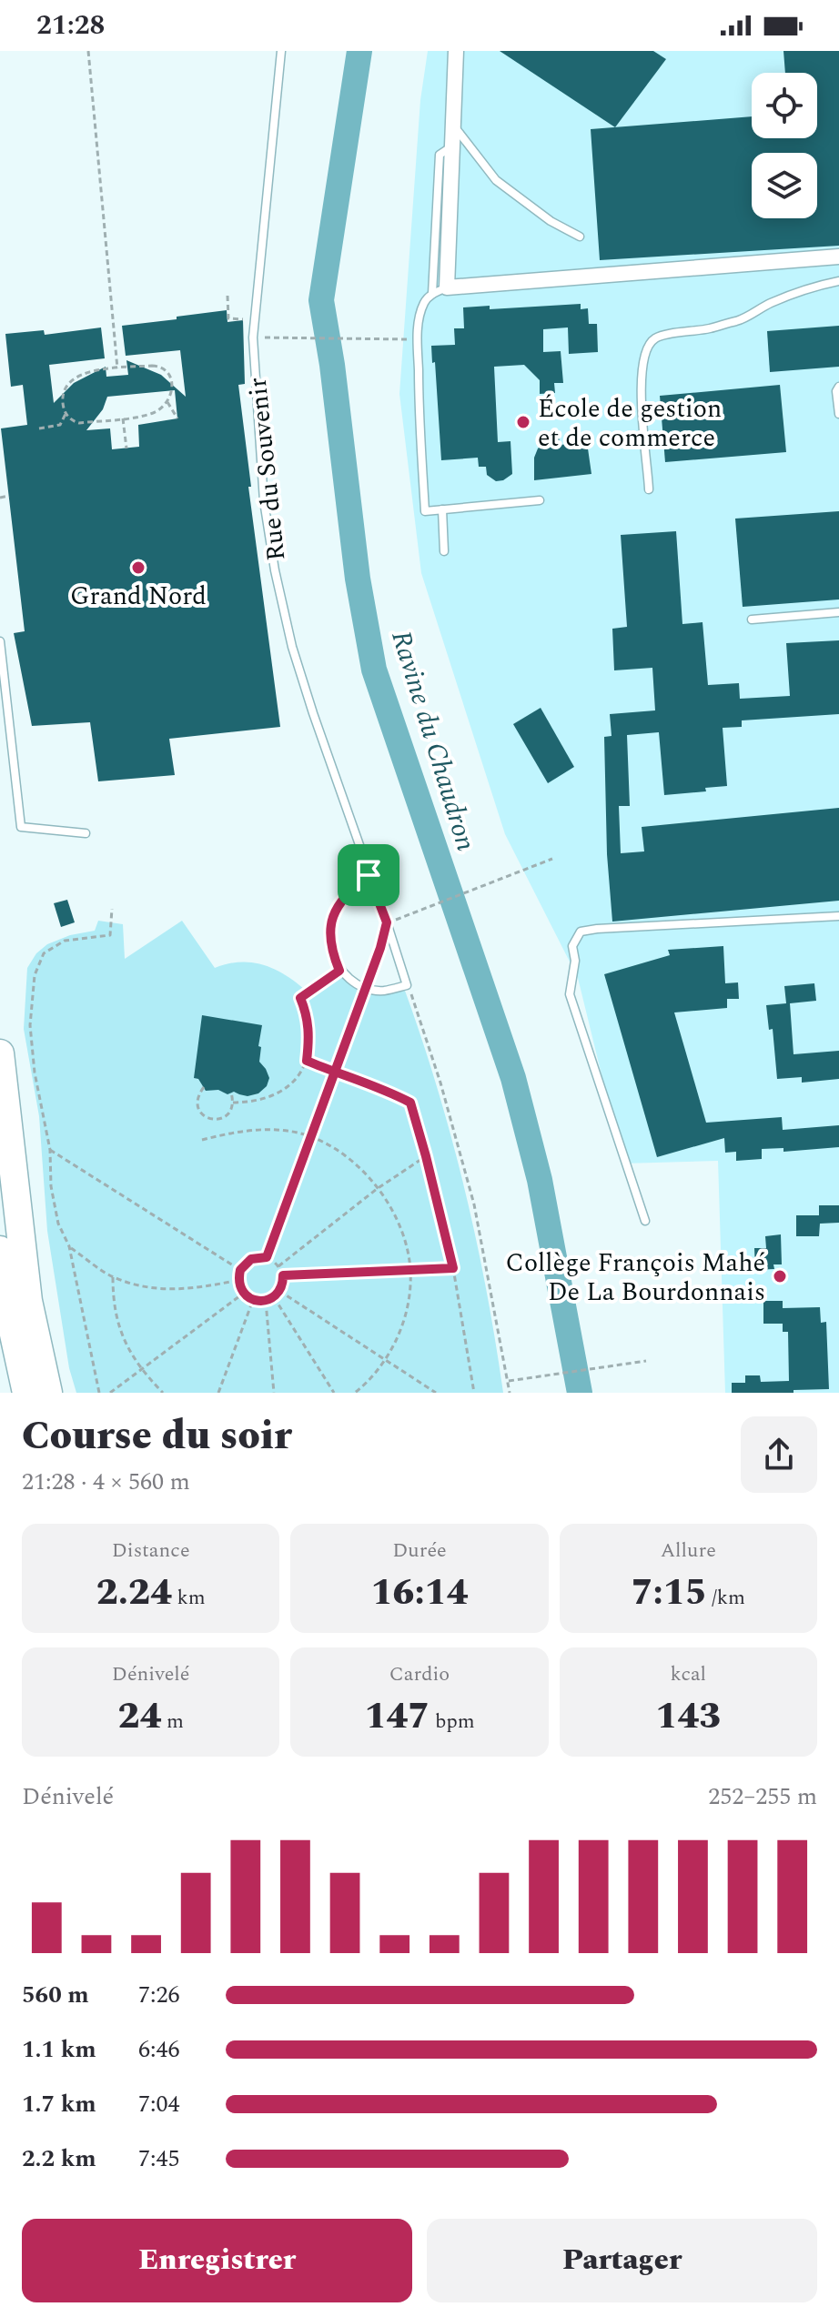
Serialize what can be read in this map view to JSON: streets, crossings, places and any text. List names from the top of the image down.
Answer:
{
  "streets": {
    "lane": ["Rue du Souvenir"]
  },
  "water": ["Ravine du Chaudron"],
  "places": ["École de gestion et de commerce", "Grand Nord", "Collège François Mahé De La Bourdonnais"],
  "page": {
    "status": "21:28",
    "heading": ["Course du soir", "21:28 · 4 × 560 m"],
    "stats": [
      ["Distance", "2.24 km"],
      ["Durée", "16:14"],
      ["Allure", "7:15 /km"],
      ["Dénivelé", "24 m"],
      ["Cardio", "147 bpm"],
      ["kcal", "143"]
    ],
    "chart": ["Dénivelé", "252–255 m"],
    "list": [
      {
        "name": "560 m",
        "note": "7:26"
      },
      {
        "name": "1.1 km",
        "note": "6:46"
      },
      {
        "name": "1.7 km",
        "note": "7:04"
      },
      {
        "name": "2.2 km",
        "note": "7:45"
      }
    ],
    "buttons": ["Enregistrer", "Partager"]
  }
}
